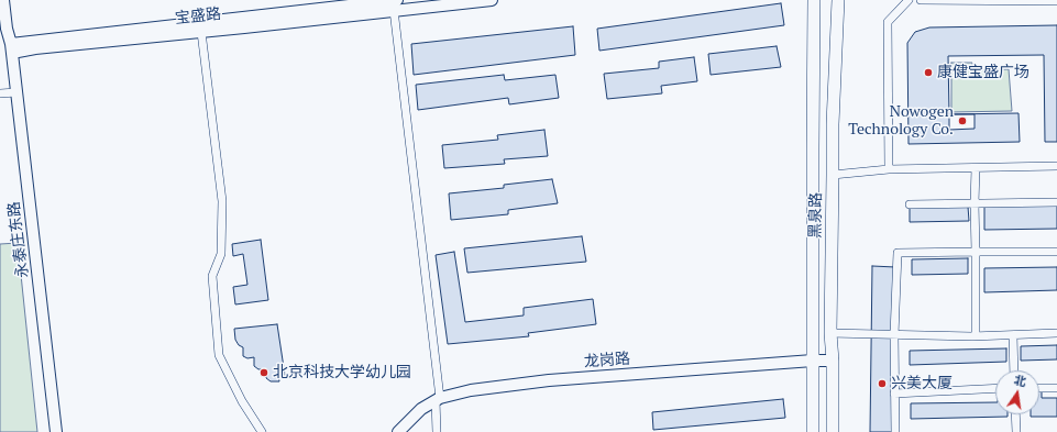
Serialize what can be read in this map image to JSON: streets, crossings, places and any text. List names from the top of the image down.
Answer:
{
  "streets": {
    "main road": ["黑泉路"],
    "street": ["宝盛路", "永泰庄东路", "龙岗路"]
  },
  "crossings": [
    ["宝盛路", "永泰庄东路"],
    ["黑泉路", "龙岗路"]
  ],
  "places": [
    "康健宝盛广场",
    "Nowogen Technology Co.",
    "北京科技大学幼儿园",
    "兴美大厦"
  ],
  "north": "top"
}
